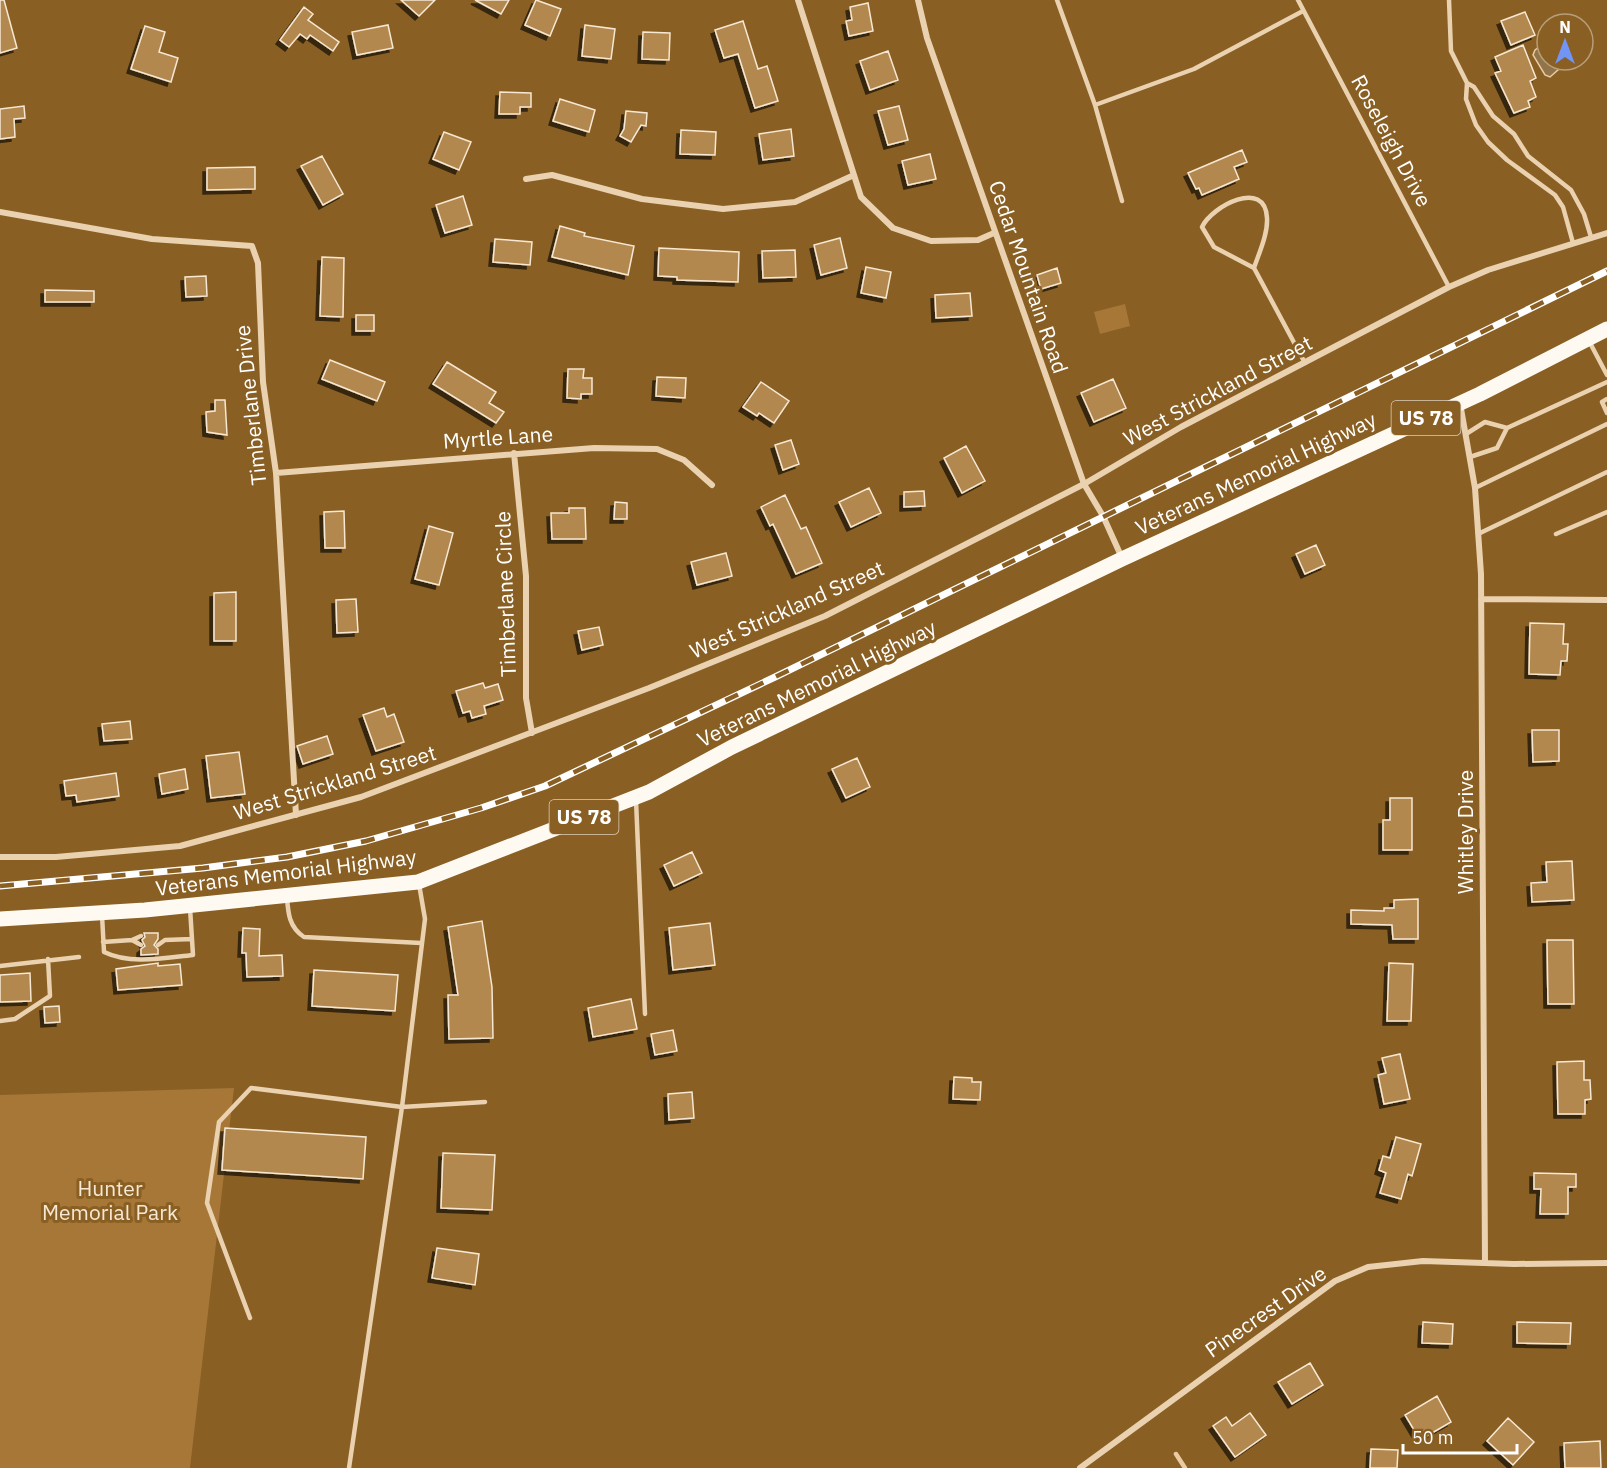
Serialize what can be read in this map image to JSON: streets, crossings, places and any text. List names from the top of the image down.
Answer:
{
  "streets": {
    "main road": ["US 78", "Veterans Memorial Highway"],
    "street": [
      "Cedar Mountain Road",
      "West Strickland Street",
      "Timberlane Drive",
      "Myrtle Lane",
      "Timberlane Circle",
      "Whitley Drive",
      "Pinecrest Drive"
    ],
    "lane": ["Roseleigh Drive"]
  },
  "crossings": [
    ["Roseleigh Drive", "West Strickland Street"],
    ["Cedar Mountain Road", "West Strickland Street"],
    ["Cedar Mountain Road", "Veterans Memorial Highway"],
    ["West Strickland Street", "Timberlane Drive"],
    ["West Strickland Street", "Timberlane Circle"],
    ["Timberlane Drive", "Myrtle Lane"],
    ["Myrtle Lane", "Timberlane Circle"],
    ["Veterans Memorial Highway", "Whitley Drive"],
    ["Whitley Drive", "Pinecrest Drive"]
  ],
  "parks": ["Hunter Memorial Park"],
  "scale_bar": "50 m",
  "north": "top"
}
